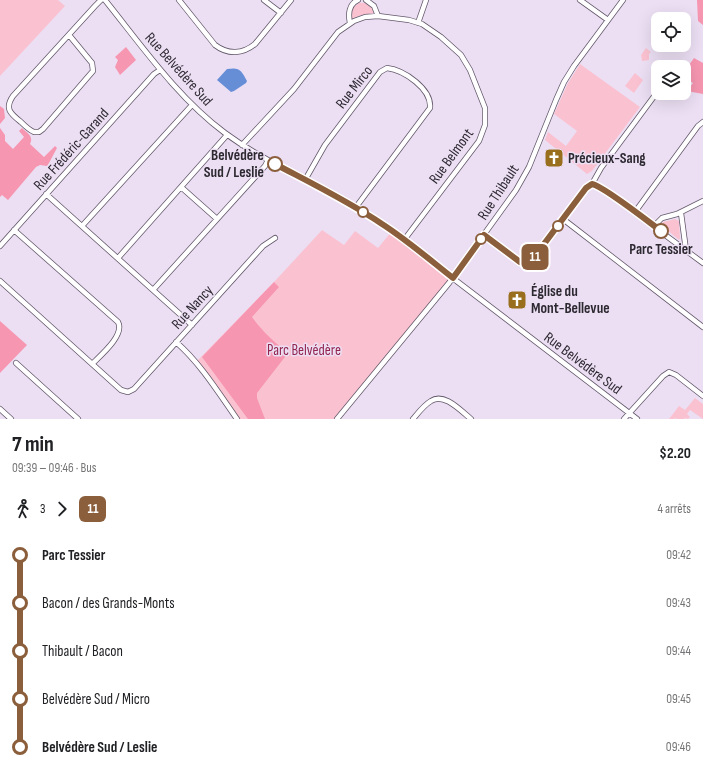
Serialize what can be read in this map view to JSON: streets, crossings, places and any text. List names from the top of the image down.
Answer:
{
  "streets": {
    "street": [
      "Rue Belvédère Sud",
      "Rue Mirco",
      "Rue Frédéric-Garand",
      "Rue Belmont",
      "Rue Thibault",
      "Rue Nancy"
    ]
  },
  "crossings": [
    ["Rue Belvédère Sud", "Rue Mirco"],
    ["Rue Belvédère Sud", "Rue Frédéric-Garand"],
    ["Rue Belvédère Sud", "Rue Belmont"],
    ["Rue Belvédère Sud", "Rue Thibault"]
  ],
  "parks": ["Parc Belvédère"],
  "places": {
    "church": ["Précieux-Sang", "Église du Mont-Bellevue"],
    "other": ["Belvédère Sud / Leslie", "Parc Tessier"]
  },
  "lines": ["bus line 11"],
  "page": {
    "on_map": "11",
    "heading": ["7 min", "09:39 – 09:46 · Bus", "$2.20"],
    "legs": ["3", "11", "4 arrêts"],
    "list": [
      {
        "name": "Parc Tessier",
        "value": "09:42"
      },
      {
        "name": "Bacon / des Grands-Monts",
        "value": "09:43"
      },
      {
        "name": "Thibault / Bacon",
        "value": "09:44"
      },
      {
        "name": "Belvédère Sud / Micro",
        "value": "09:45"
      },
      {
        "name": "Belvédère Sud / Leslie",
        "value": "09:46"
      }
    ]
  }
}
